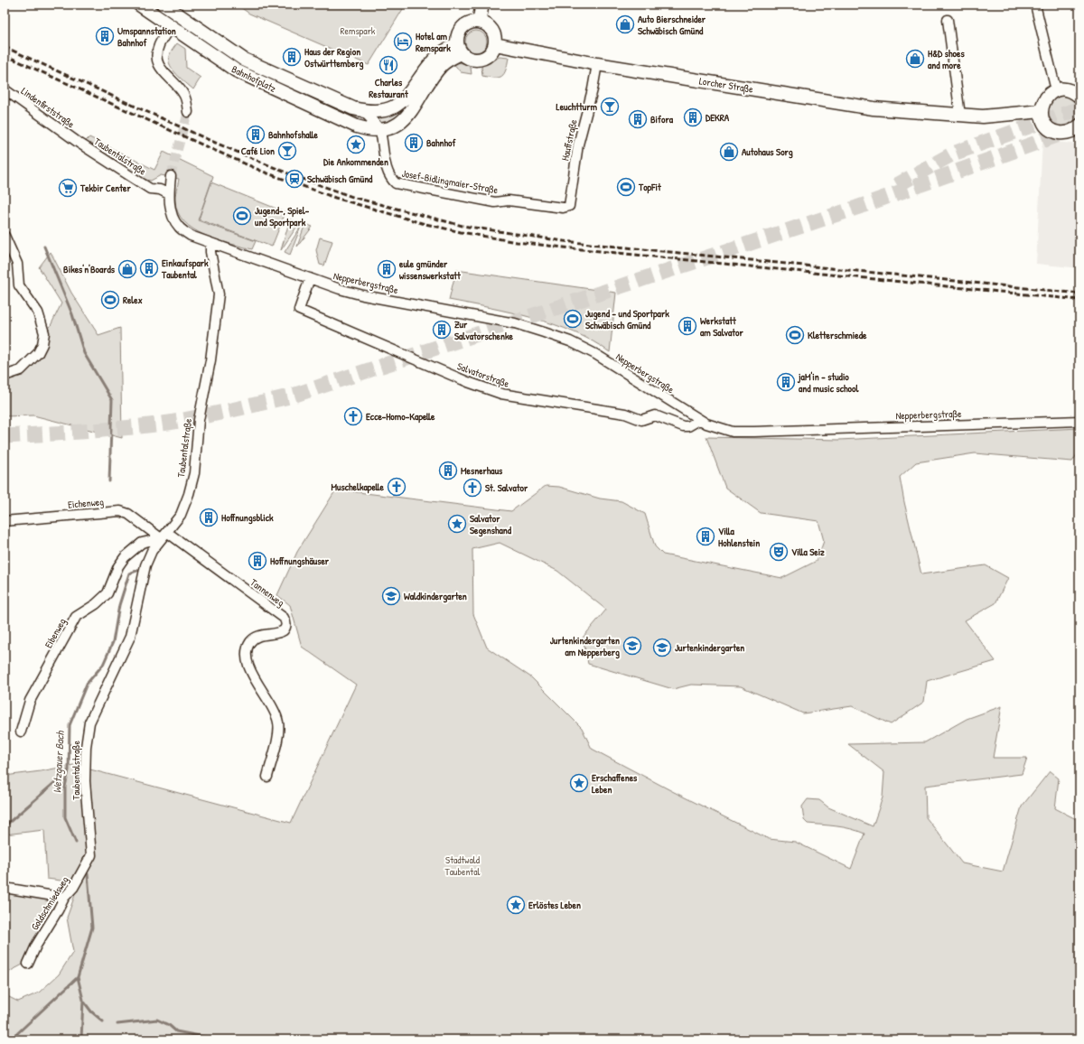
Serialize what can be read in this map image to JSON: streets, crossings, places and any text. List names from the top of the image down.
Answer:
{
  "streets": {
    "main road": ["Bahnhofplatz", "Lorcher Straße"],
    "street": [
      "Lindenfirststraße",
      "Hauffstraße",
      "Taubentalstraße",
      "Josef-Bidlingmaier-Straße",
      "Nepperbergstraße",
      "Salvatorstraße",
      "Eichenweg",
      "Tannenweg",
      "Eibenweg",
      "Goldschmiedsweg"
    ]
  },
  "crossings": [
    ["Bahnhofplatz", "Lorcher Straße"],
    ["Bahnhofplatz", "Josef-Bidlingmaier-Straße"],
    ["Lorcher Straße", "Hauffstraße"],
    ["Lindenfirststraße", "Taubentalstraße"],
    ["Hauffstraße", "Josef-Bidlingmaier-Straße"],
    ["Taubentalstraße", "Nepperbergstraße"],
    ["Taubentalstraße", "Eichenweg"],
    ["Taubentalstraße", "Tannenweg"],
    ["Taubentalstraße", "Eibenweg"],
    ["Taubentalstraße", "Goldschmiedsweg"],
    ["Nepperbergstraße", "Salvatorstraße"],
    ["Eichenweg", "Tannenweg"],
    ["Eichenweg", "Eibenweg"],
    ["Tannenweg", "Eibenweg"]
  ],
  "water": ["Wetzgauer Bach"],
  "parks": ["Remspark", "Stadtwald Taubental"],
  "places": {
    "shop": [
      "Auto Bierschneider Schwäbisch Gmünd",
      "H&D shoes and more",
      "Autohaus Sorg",
      "Bikes'n'Boards"
    ],
    "building": [
      "Umspannstation Bahnhof",
      "Haus der Region Ostwürttemberg",
      "DEKRA",
      "Bifora",
      "Bahnhofshalle",
      "Bahnhof",
      "Einkaufspark Taubental",
      "eule gmünder wissenswerkstatt",
      "Werkstatt am Salvator",
      "Zur Salvatorschenke",
      "jaM'in - studio and music school",
      "Mesnerhaus",
      "Hoffnungsblick",
      "Villa Hohlenstein",
      "Hoffnungshäuser"
    ],
    "hotel": ["Hotel am Remspark"],
    "restaurant": ["Charles Restaurant"],
    "bar": ["Leuchtturm", "Café Lion"],
    "place": [
      "Die Ankommenden",
      "Salvator Segenshand",
      "Erschaffenes Leben",
      "Erlöstes Leben"
    ],
    "station": ["Schwäbisch Gmünd"],
    "sports": [
      "TopFit",
      "Jugend-, Spiel- und Sportpark",
      "Relex",
      "Jugend - und Sportpark Schwäbisch Gmünd",
      "Kletterschmiede"
    ],
    "supermarket": ["Tekbir Center"],
    "church": ["Ecce-Homo-Kapelle", "Muschelkapelle", "St. Salvator"],
    "theatre": ["Villa Seiz"],
    "school or university": ["Waldkindergarten", "Jurtenkindergarten am Nepperberg", "Jurtenkindergarten"]
  }
}
